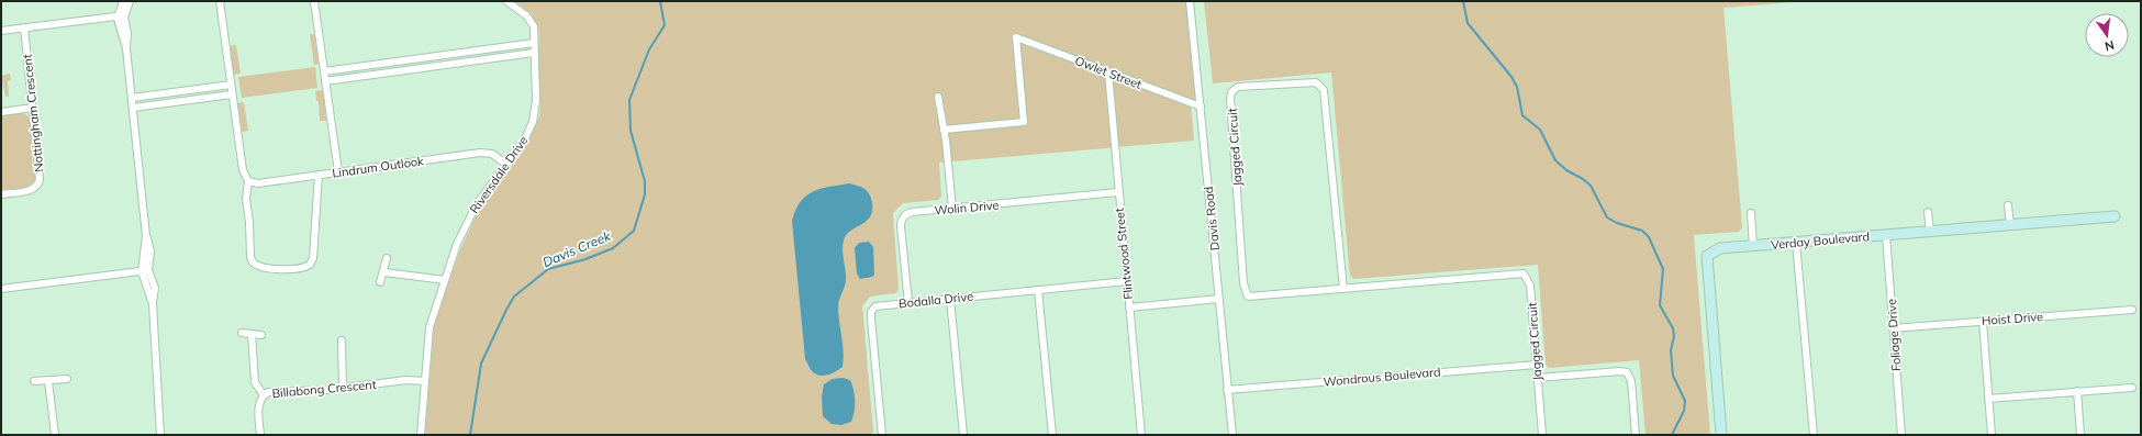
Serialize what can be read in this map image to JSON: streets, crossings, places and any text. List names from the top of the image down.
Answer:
{
  "streets": {
    "street": [
      "Owlet Street",
      "Nottingham Crescent",
      "Jagged Circuit",
      "Lindrum Outlook",
      "Riversdale Drive",
      "Wolin Drive",
      "Davis Road",
      "Verday Boulevard",
      "Flintwood Street",
      "Bodalla Drive",
      "Hoist Drive",
      "Foliage Drive",
      "Wondrous Boulevard",
      "Billabong Crescent"
    ]
  },
  "crossings": [
    ["Owlet Street", "Davis Road"],
    ["Owlet Street", "Flintwood Street"],
    ["Jagged Circuit", "Wondrous Boulevard"],
    ["Lindrum Outlook", "Riversdale Drive"],
    ["Riversdale Drive", "Billabong Crescent"],
    ["Wolin Drive", "Flintwood Street"],
    ["Wolin Drive", "Bodalla Drive"],
    ["Davis Road", "Wondrous Boulevard"],
    ["Verday Boulevard", "Foliage Drive"],
    ["Flintwood Street", "Bodalla Drive"],
    ["Hoist Drive", "Foliage Drive"]
  ],
  "water": ["Davis Creek"],
  "north": "bottom"
}
